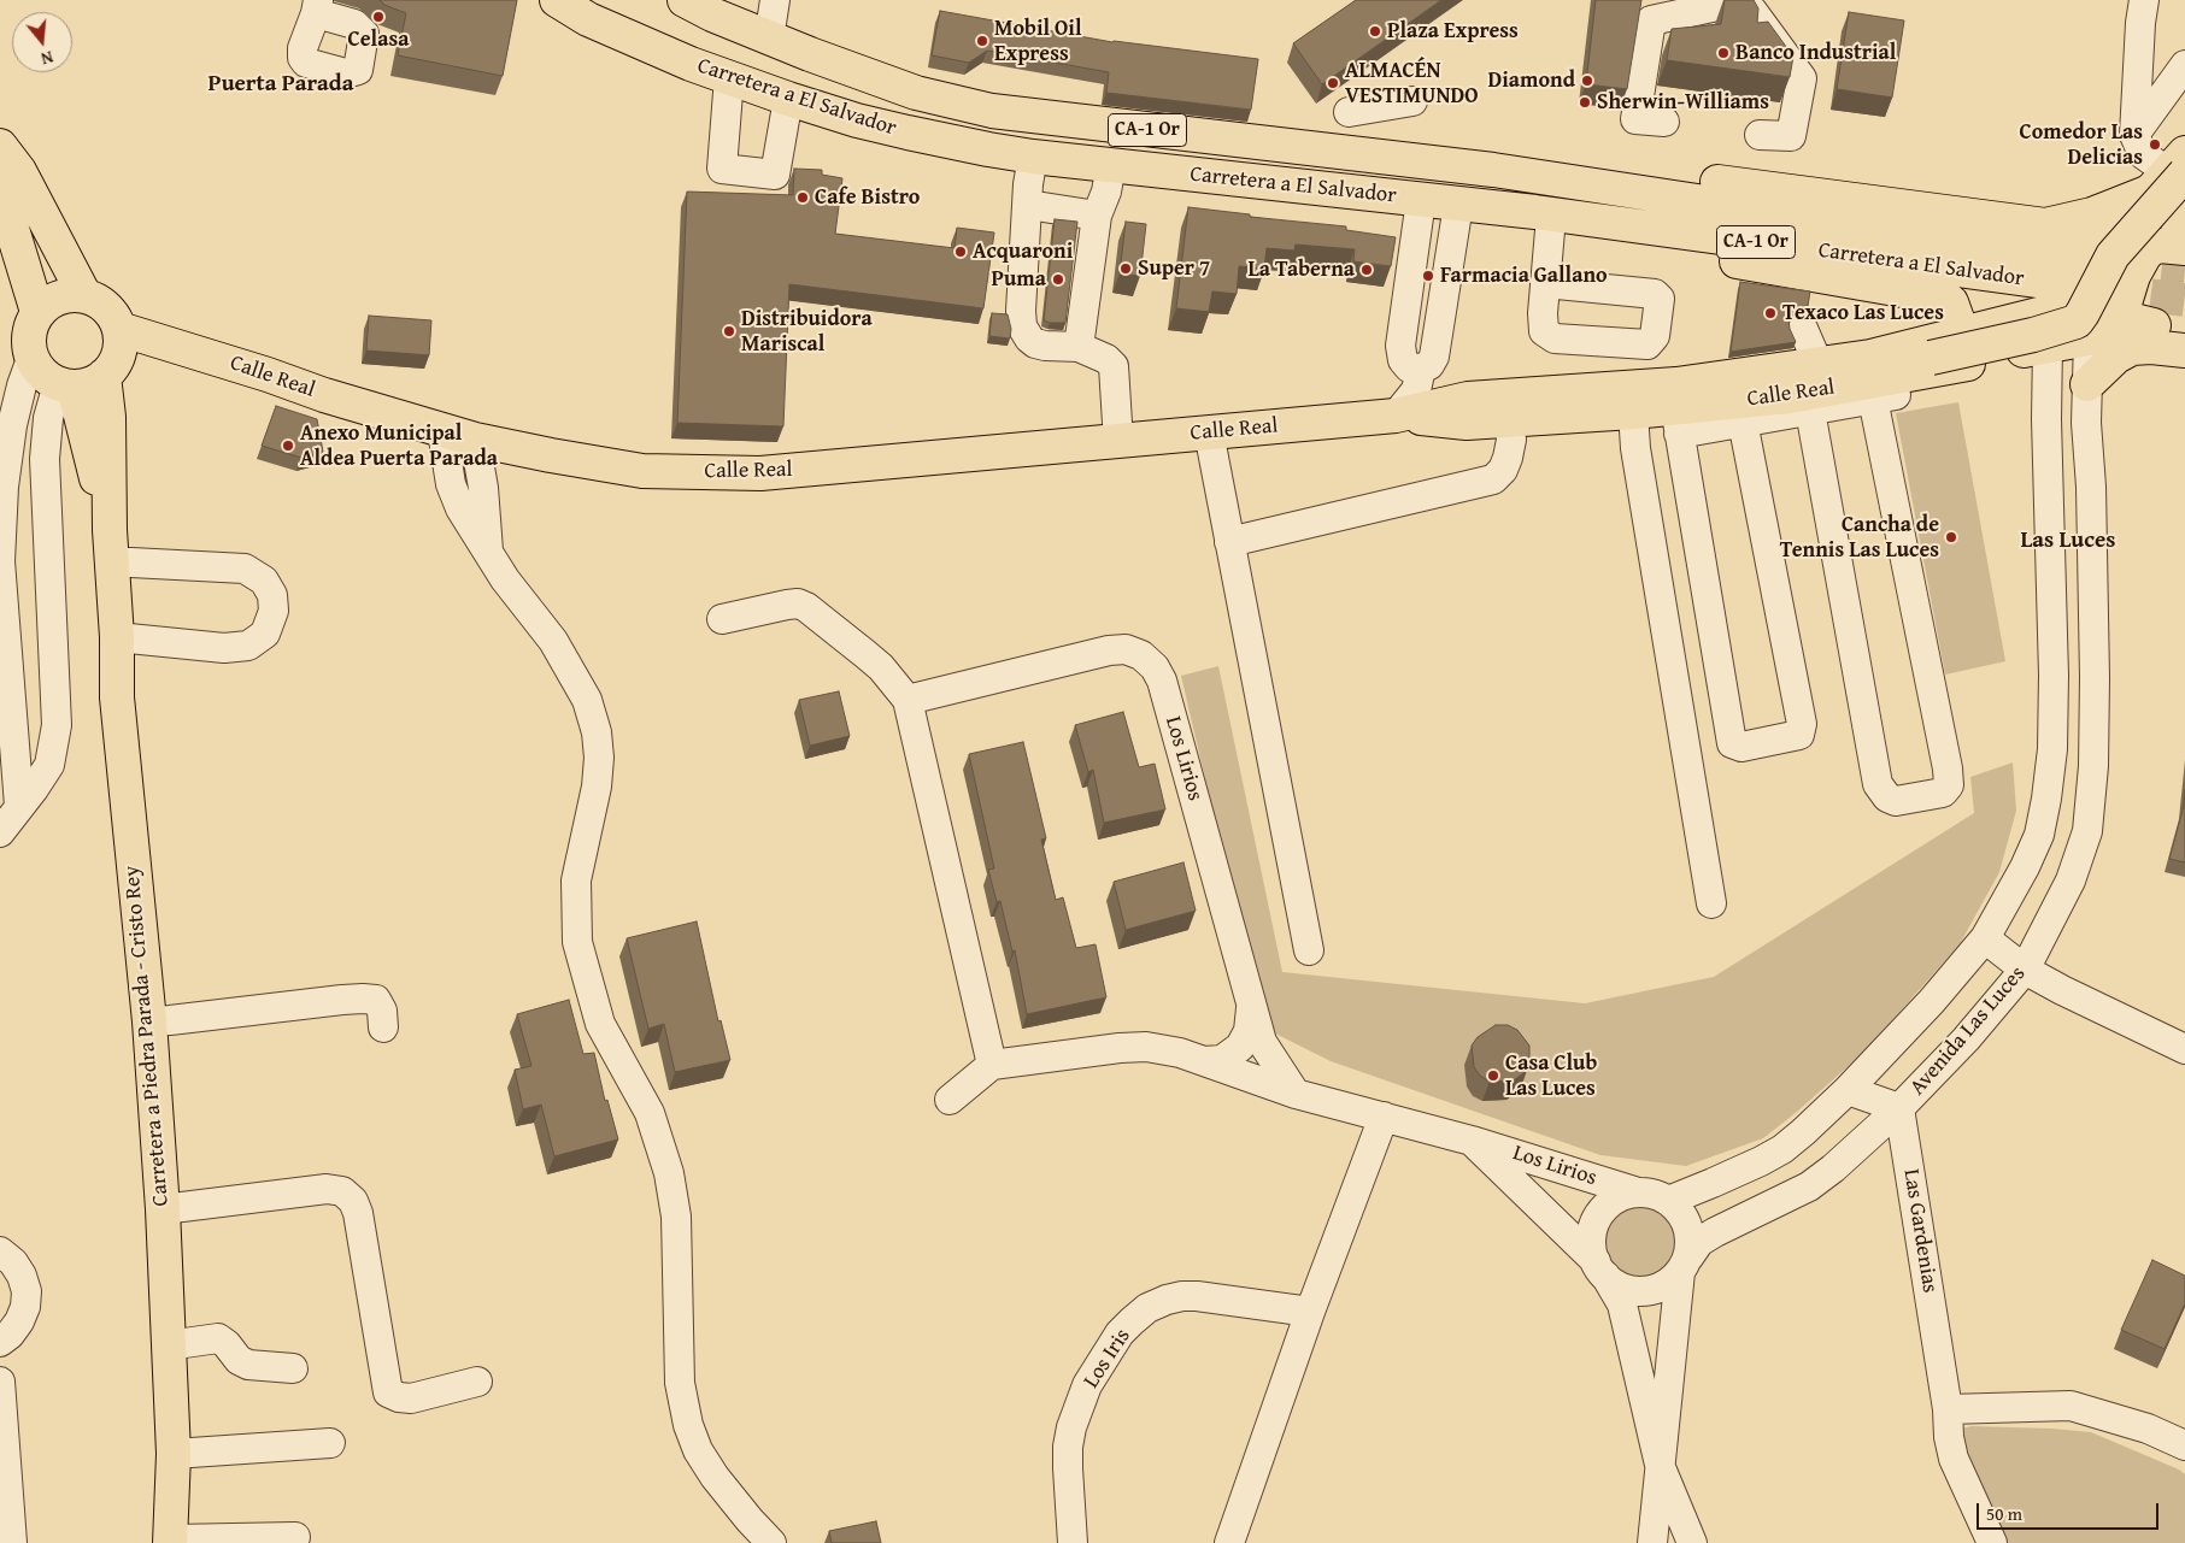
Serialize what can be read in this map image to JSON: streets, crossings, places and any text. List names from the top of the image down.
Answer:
{
  "streets": {
    "main road": [
      "Carretera a El Salvador",
      "CA-1 Or",
      "Calle Real",
      "Carretera a Piedra Parada - Cristo Rey"
    ],
    "street": [
      "Los Lirios",
      "Avenida Las Luces",
      "Las Gardenias",
      "Los Iris"
    ]
  },
  "crossings": [
    ["Carretera a El Salvador", "Calle Real"],
    ["Calle Real", "Avenida Las Luces"],
    ["Calle Real", "Carretera a Piedra Parada - Cristo Rey"],
    ["Los Lirios", "Avenida Las Luces"],
    ["Avenida Las Luces", "Las Gardenias"]
  ],
  "districts": ["Puerta Parada", "Las Luces"],
  "places": [
    "Celasa",
    "Plaza Express",
    "Mobil Oil Express",
    "Banco Industrial",
    "Diamond",
    "ALMACÉN VESTIMUNDO",
    "Sherwin-Williams",
    "Comedor Las Delicias",
    "Cafe Bistro",
    "Acquaroni",
    "Super 7",
    "La Taberna",
    "Farmacia Gallano",
    "Puma",
    "Texaco Las Luces",
    "Distribuidora Mariscal",
    "Anexo Municipal Aldea Puerta Parada",
    "Cancha de Tennis Las Luces",
    "Casa Club Las Luces"
  ],
  "scale_bar": "50 m",
  "north": "bottom"
}
